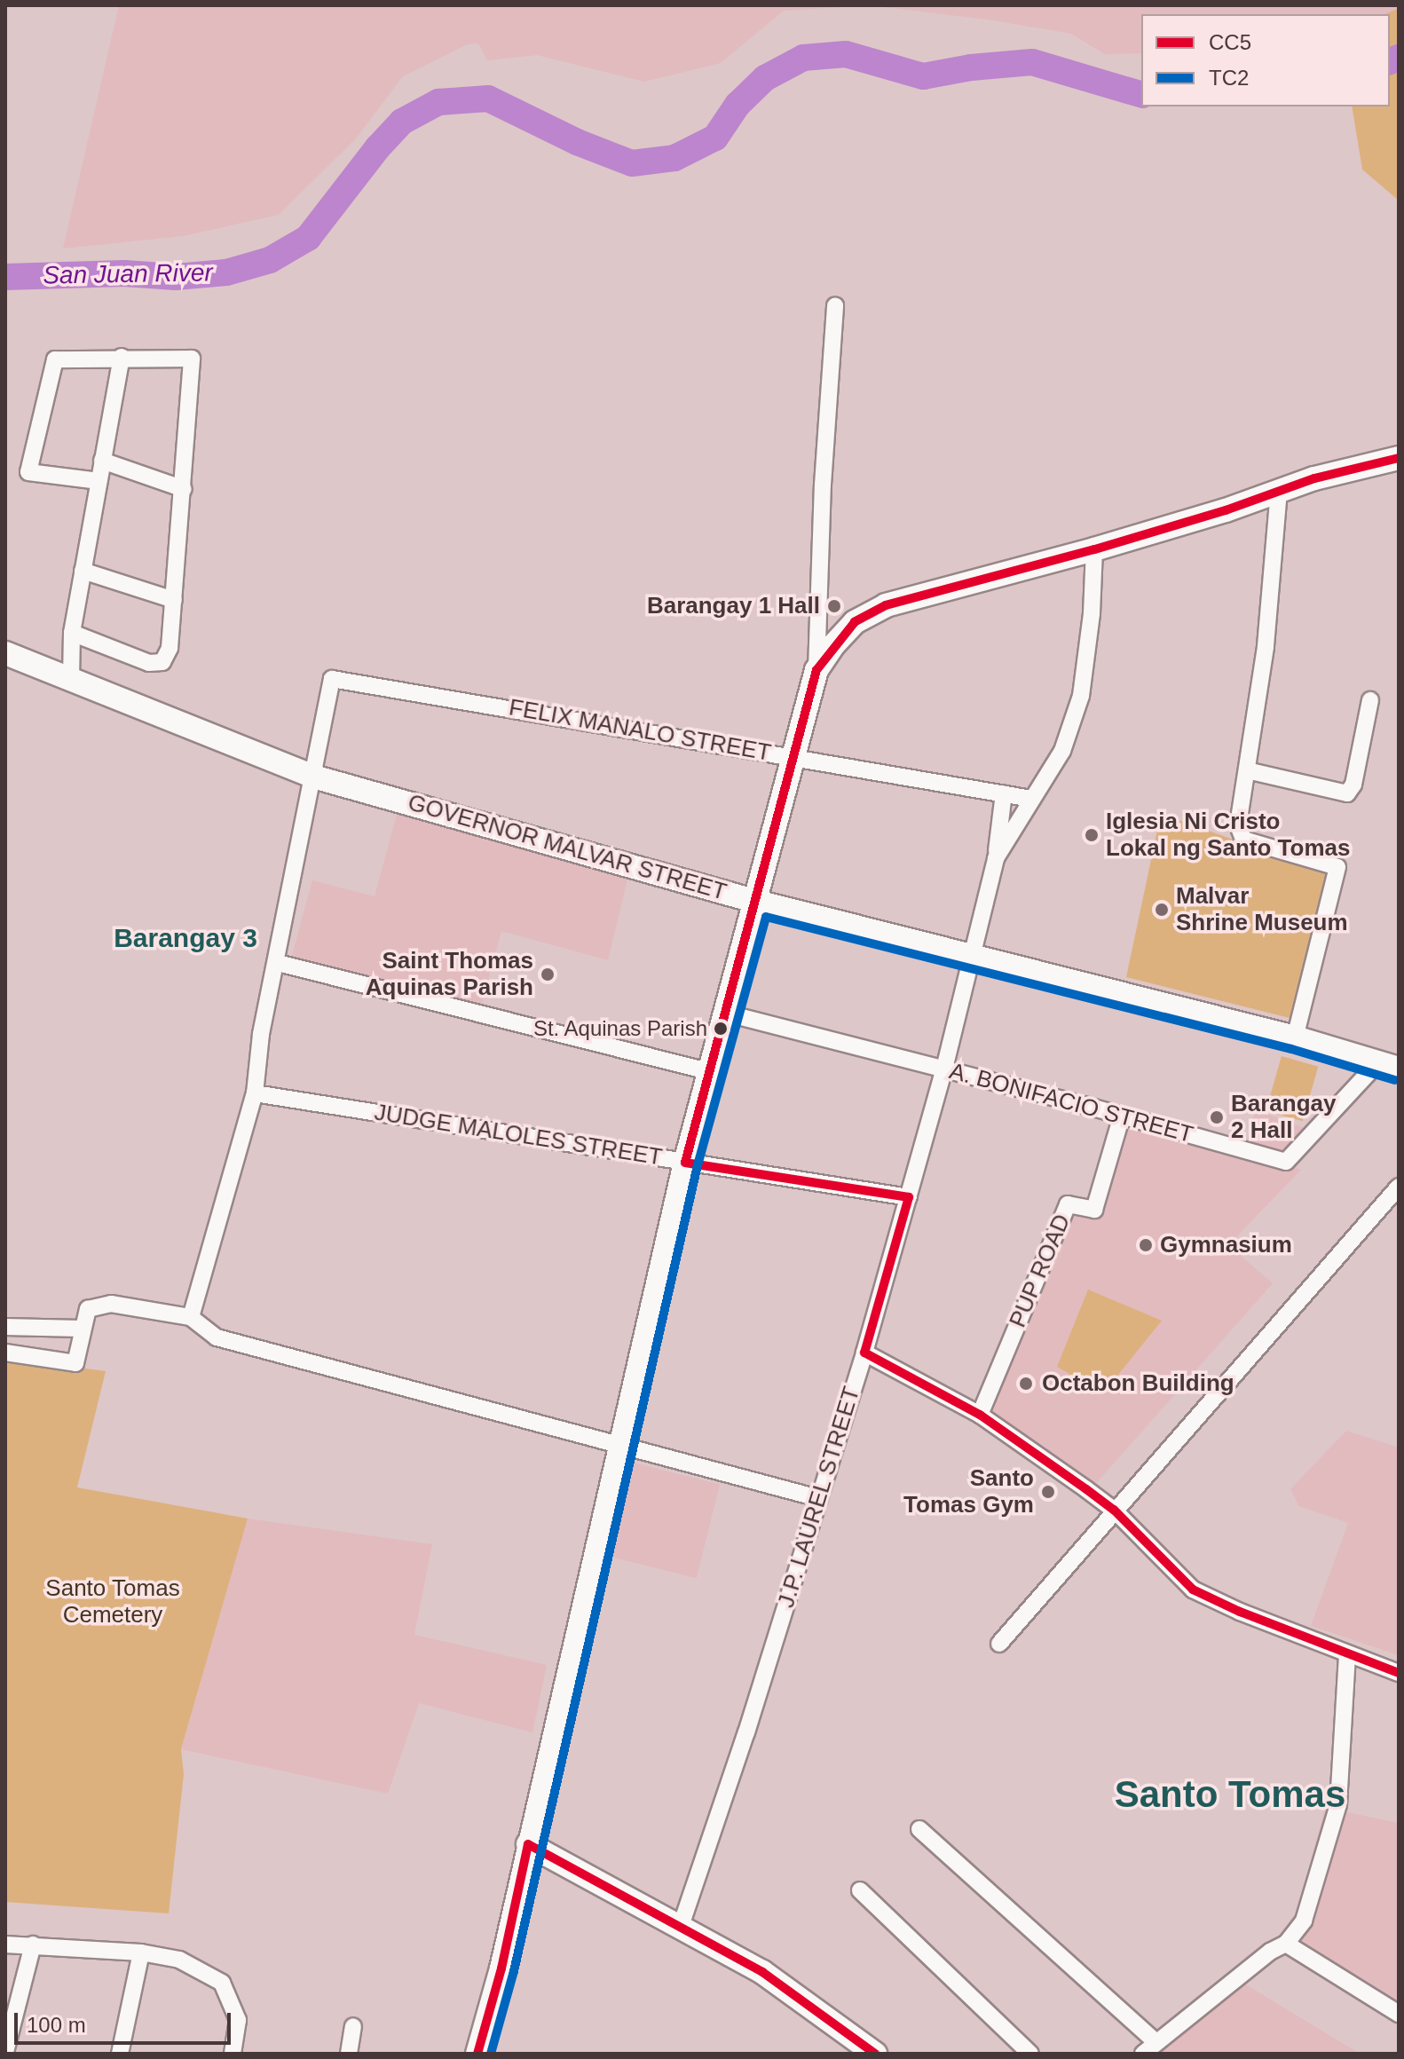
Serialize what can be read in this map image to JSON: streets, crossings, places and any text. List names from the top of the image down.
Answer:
{
  "streets": {
    "main road": ["GOVERNOR MALVAR STREET"],
    "street": [
      "FELIX MANALO STREET",
      "A. BONIFACIO STREET",
      "JUDGE MALOLES STREET",
      "PUP ROAD",
      "J.P. LAUREL STREET"
    ]
  },
  "crossings": [
    ["FELIX MANALO STREET", "GOVERNOR MALVAR STREET"],
    ["FELIX MANALO STREET", "J.P. LAUREL STREET"],
    ["GOVERNOR MALVAR STREET", "A. BONIFACIO STREET"],
    ["GOVERNOR MALVAR STREET", "J.P. LAUREL STREET"],
    ["A. BONIFACIO STREET", "PUP ROAD"],
    ["A. BONIFACIO STREET", "J.P. LAUREL STREET"],
    ["JUDGE MALOLES STREET", "J.P. LAUREL STREET"]
  ],
  "districts": ["Barangay 3", "Santo Tomas"],
  "water": ["San Juan River"],
  "parks": ["Santo Tomas Cemetery"],
  "places": [
    "Barangay 1 Hall",
    "Iglesia Ni Cristo Lokal ng Santo Tomas",
    "Malvar Shrine Museum",
    "Saint Thomas Aquinas Parish",
    "St. Aquinas Parish",
    "Barangay 2 Hall",
    "Gymnasium",
    "Octabon Building",
    "Santo Tomas Gym"
  ],
  "lines": ["transit line CC5", "transit line TC2"],
  "legend": ["CC5", "TC2"],
  "scale_bar": "100 m"
}
